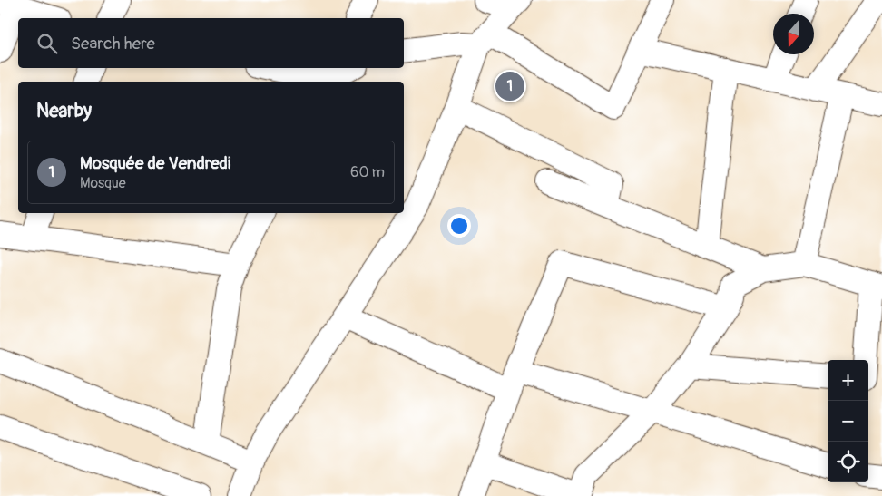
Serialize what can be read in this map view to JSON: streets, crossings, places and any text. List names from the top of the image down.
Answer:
{
  "north": "bottom",
  "page": {
    "search": "Search here",
    "pins": "1",
    "heading": "Nearby",
    "list": [
      {
        "mark": "1",
        "name": "Mosquée de Vendredi",
        "note": "Mosque",
        "value": "60 m"
      }
    ],
    "map_buttons": ["+", "−"]
  }
}
